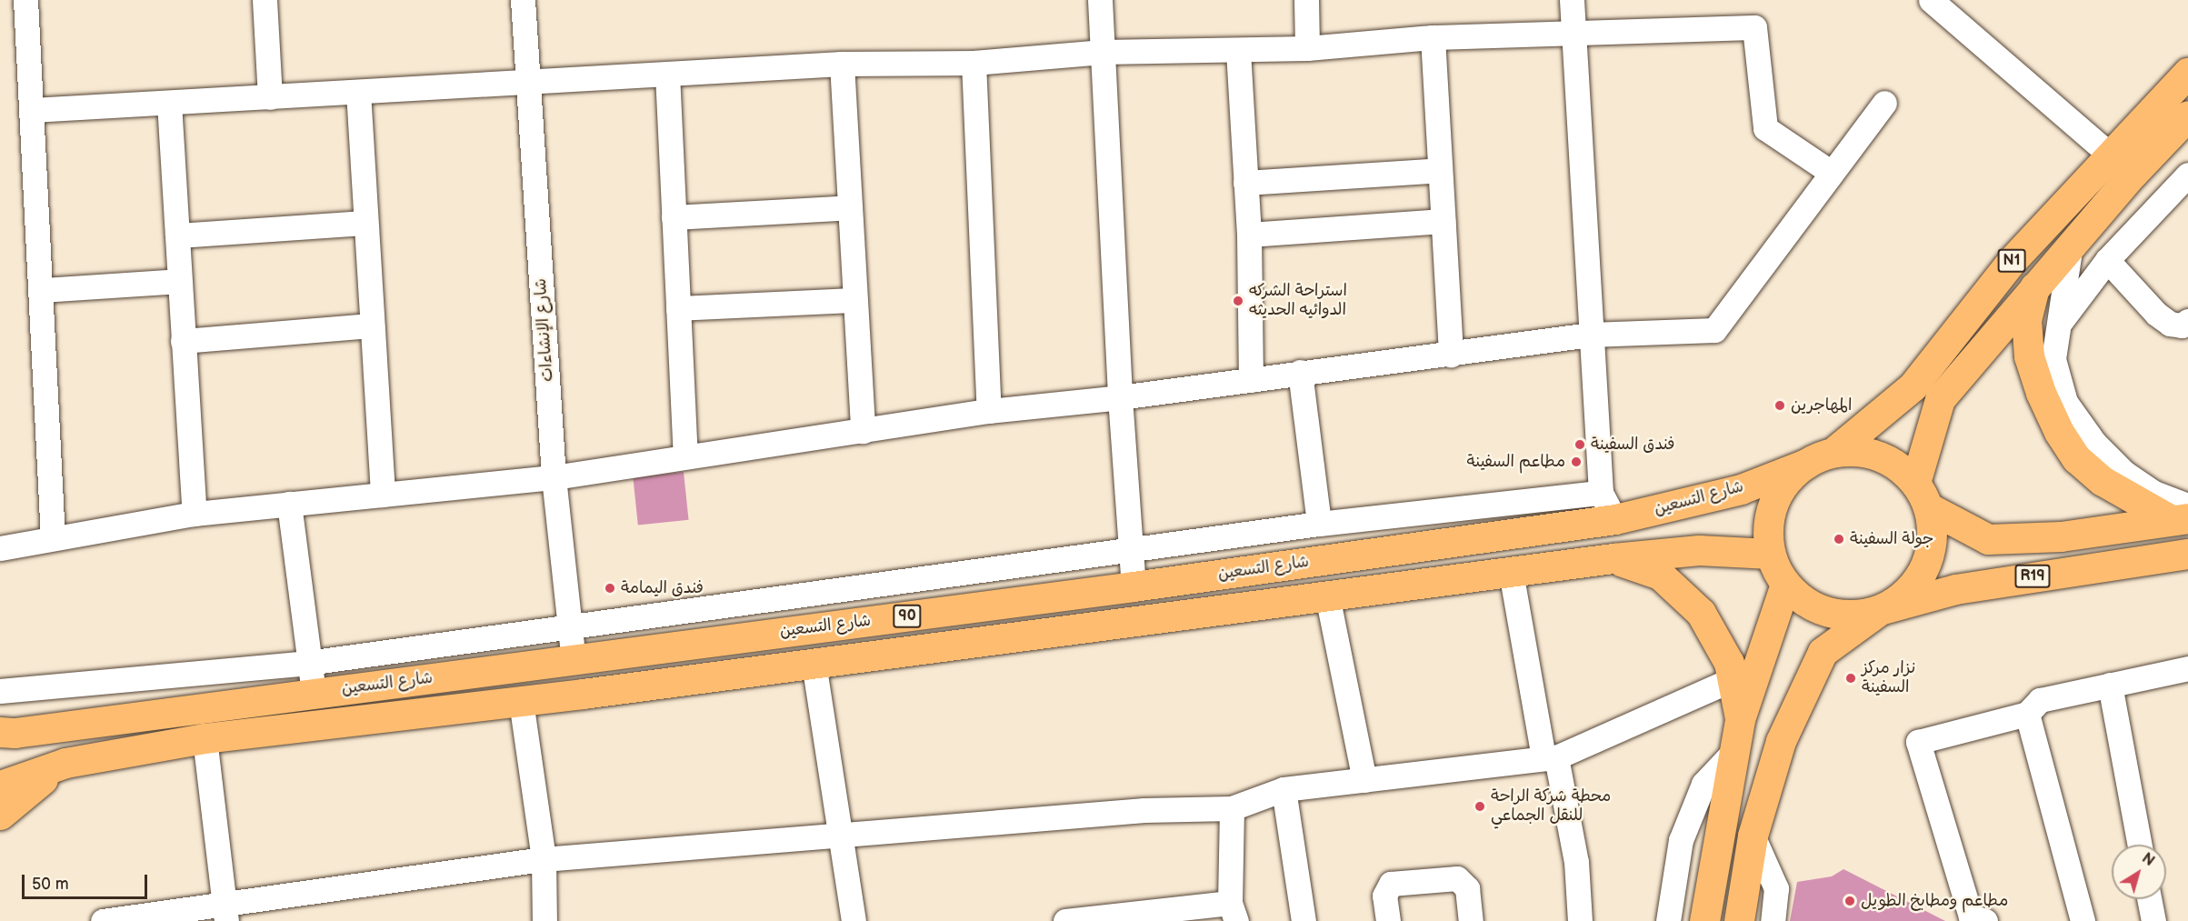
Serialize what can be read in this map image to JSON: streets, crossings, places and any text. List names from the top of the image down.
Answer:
{
  "streets": {
    "main road": [
      "N1",
      "شارع التسعين",
      "R19",
      "90"
    ],
    "street": ["شارع الإنشاءات"]
  },
  "crossings": [
    ["N1", "شارع التسعين"],
    ["N1", "R19"],
    ["شارع الإنشاءات", "شارع التسعين"],
    ["شارع التسعين", "R19"]
  ],
  "places": [
    "استراحة الشركه الدوائيه الحديثه",
    "المهاجرين",
    "فندق السفينة",
    "مطاعم السفينة",
    "جولة السفينة",
    "فندق اليمامة",
    "نزار مركز السفينة",
    "محطة شركة الراحة للنقل الجماعي",
    "مطاعم ومطابخ الطويل"
  ],
  "scale_bar": "50 m",
  "north": "top right"
}
